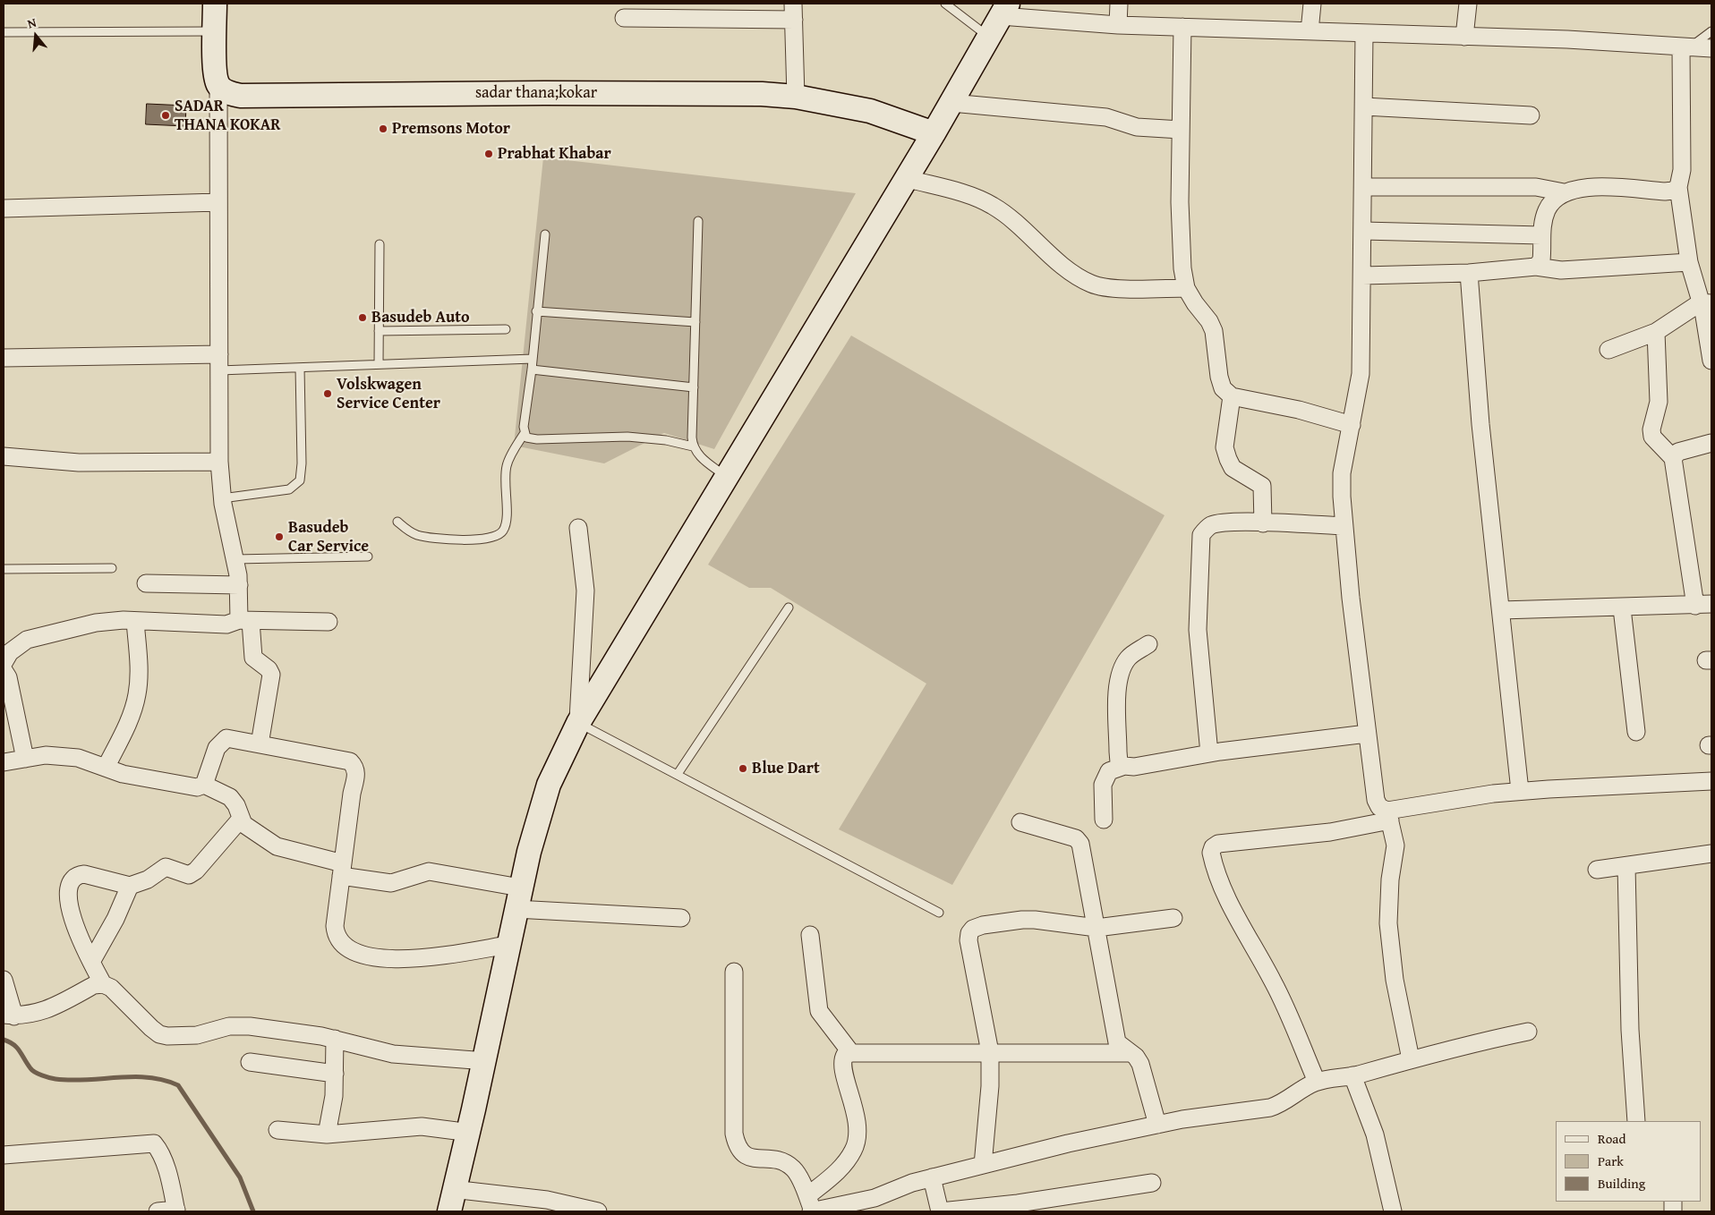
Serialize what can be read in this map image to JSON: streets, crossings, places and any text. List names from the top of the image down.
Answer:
{
  "streets": {
    "main road": ["sadar thana;kokar"]
  },
  "places": [
    "SADAR THANA KOKAR",
    "Premsons Motor",
    "Prabhat Khabar",
    "Basudeb Auto",
    "Volskwagen Service Center",
    "Basudeb Car Service",
    "Blue Dart"
  ],
  "legend": ["Road", "Park", "Building"],
  "north": "top"
}
